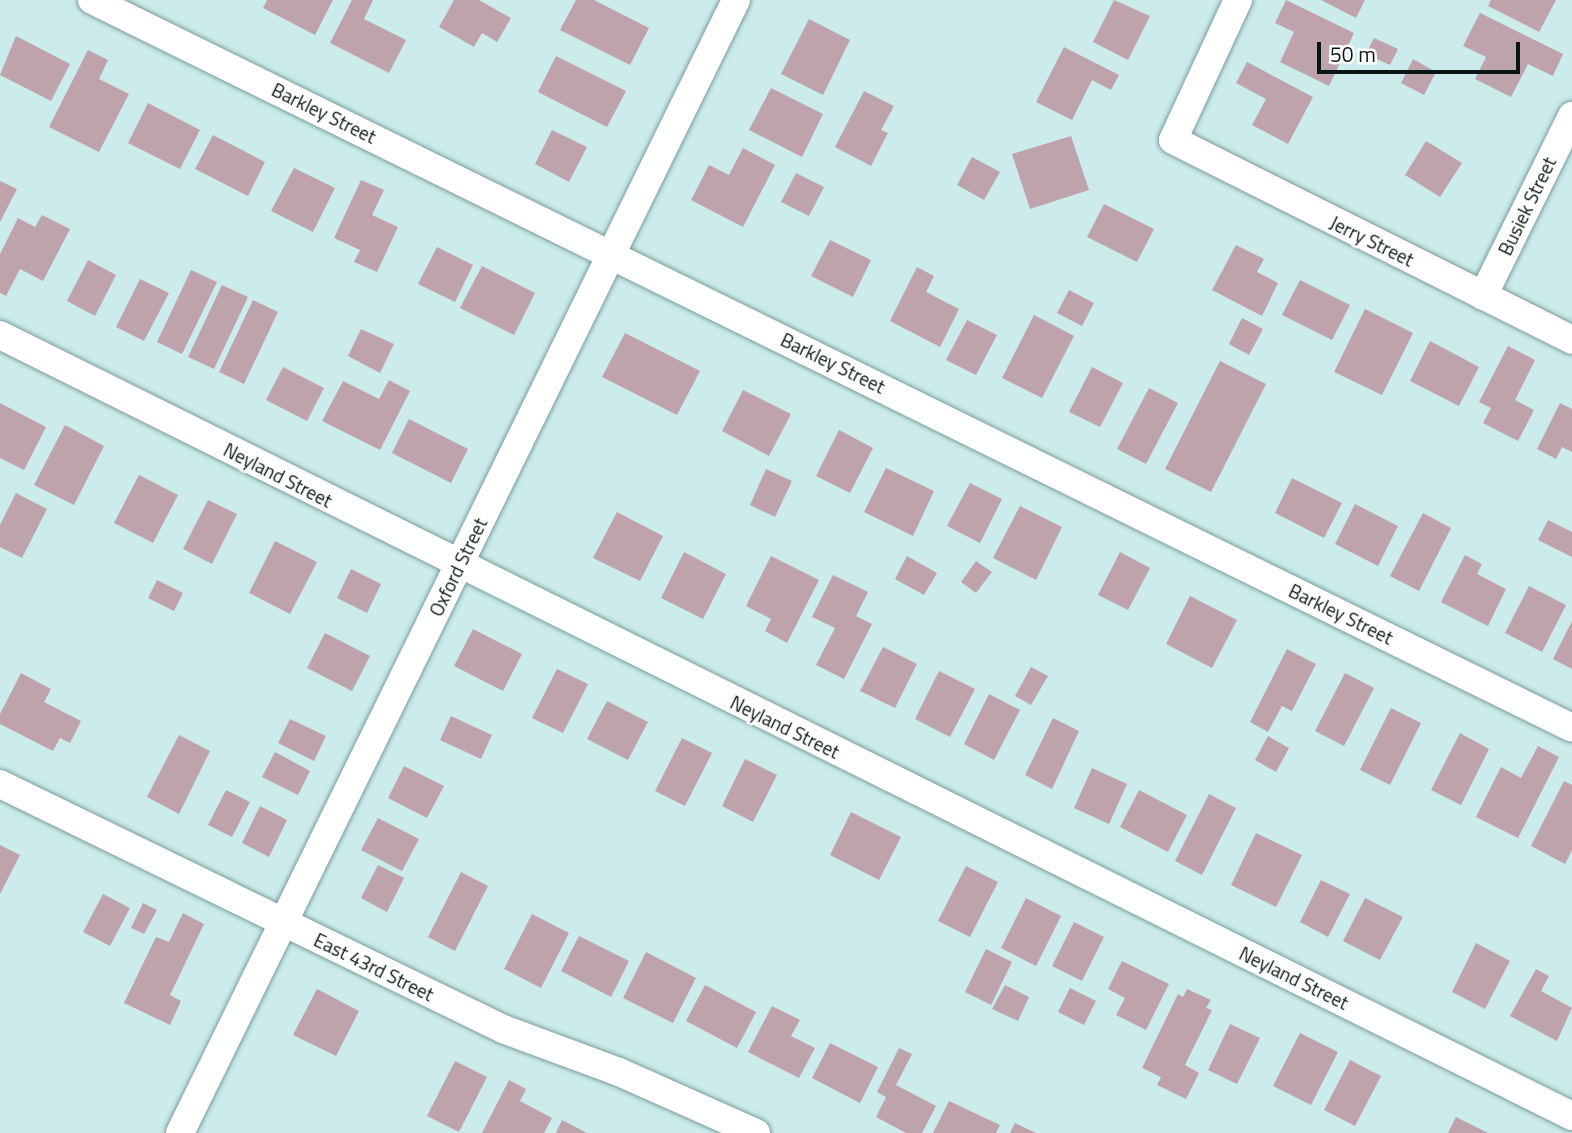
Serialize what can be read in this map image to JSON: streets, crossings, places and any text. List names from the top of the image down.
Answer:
{
  "streets": {
    "street": [
      "Barkley Street",
      "Busiek Street",
      "Jerry Street",
      "Neyland Street",
      "Oxford Street",
      "East 43rd Street"
    ]
  },
  "crossings": [
    ["Barkley Street", "Oxford Street"],
    ["Busiek Street", "Jerry Street"],
    ["Neyland Street", "Oxford Street"],
    ["Oxford Street", "East 43rd Street"]
  ],
  "scale_bar": "50 m"
}
